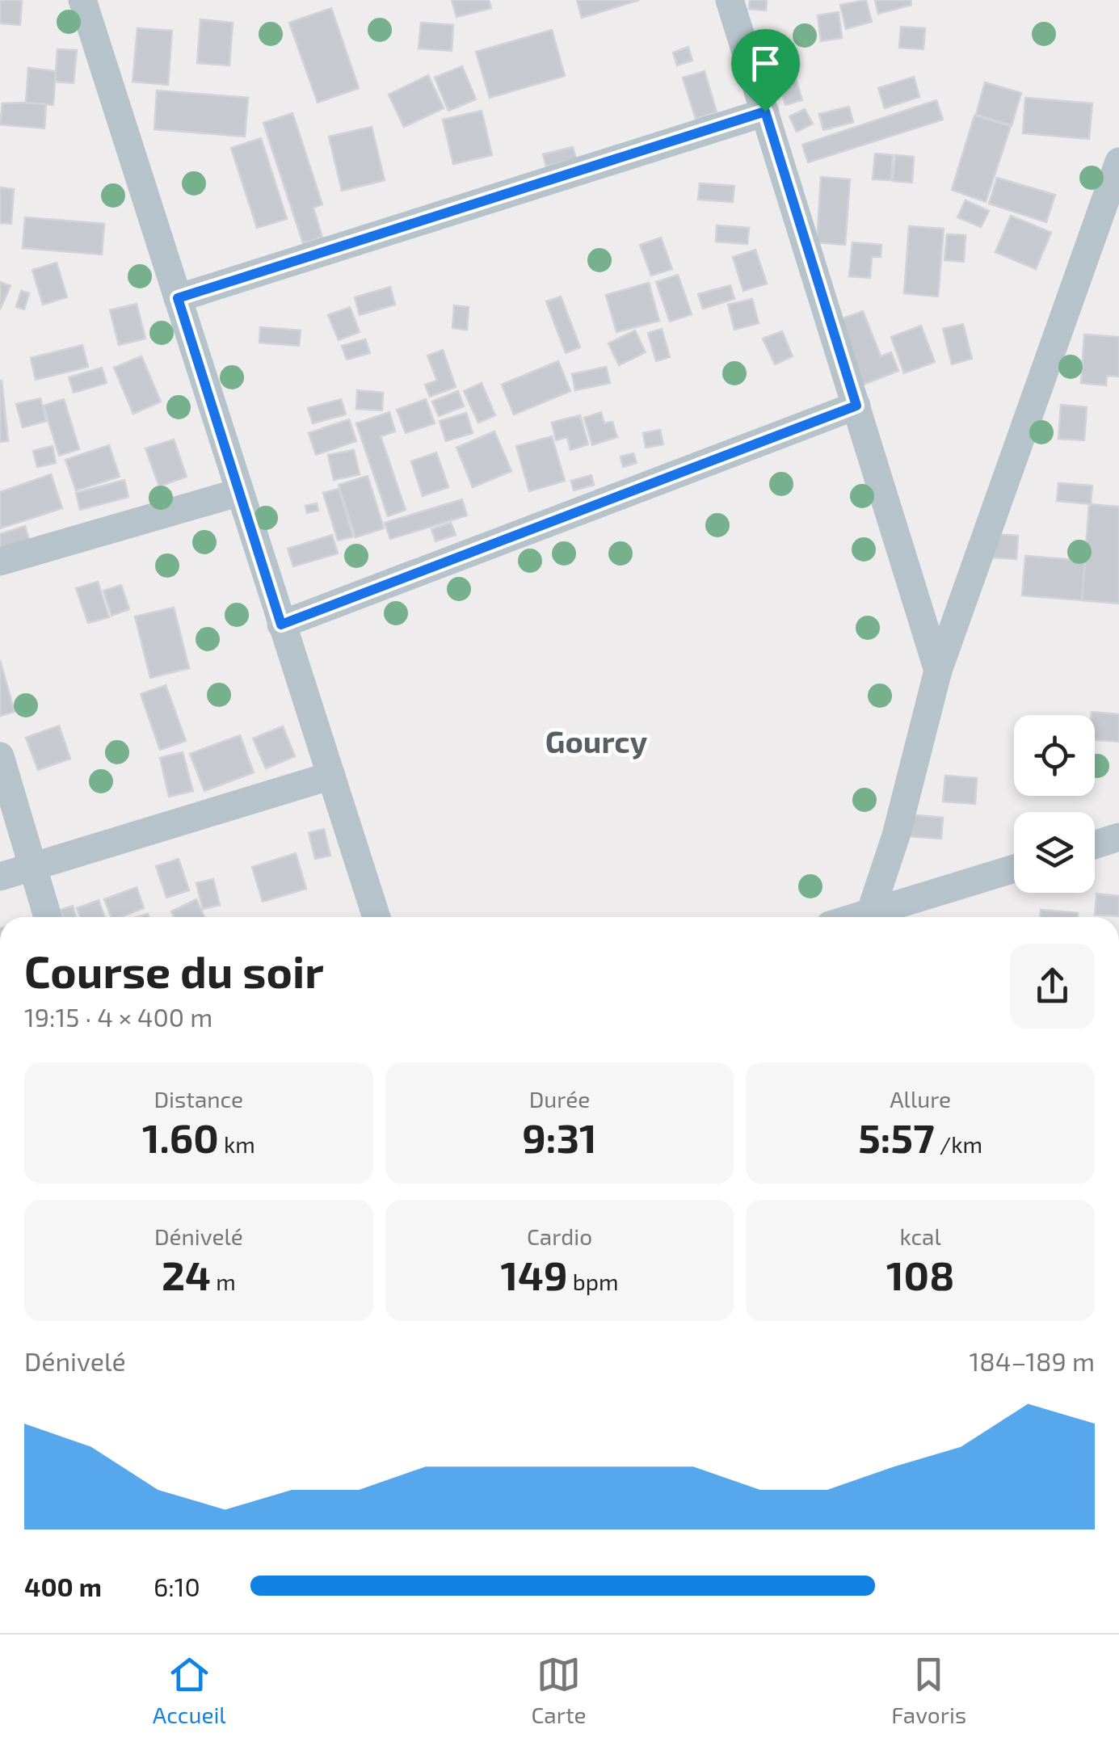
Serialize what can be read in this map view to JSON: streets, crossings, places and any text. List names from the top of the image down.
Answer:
{
  "districts": ["Gourcy"],
  "page": {
    "heading": ["Course du soir", "19:15 · 4 × 400 m"],
    "stats": [
      ["Distance", "1.60 km"],
      ["Durée", "9:31"],
      ["Allure", "5:57 /km"],
      ["Dénivelé", "24 m"],
      ["Cardio", "149 bpm"],
      ["kcal", "108"]
    ],
    "chart": ["Dénivelé", "184–189 m"],
    "list": [
      {
        "name": "400 m",
        "note": "6:10"
      }
    ],
    "tabs": ["Accueil", "Carte", "Favoris"]
  }
}
